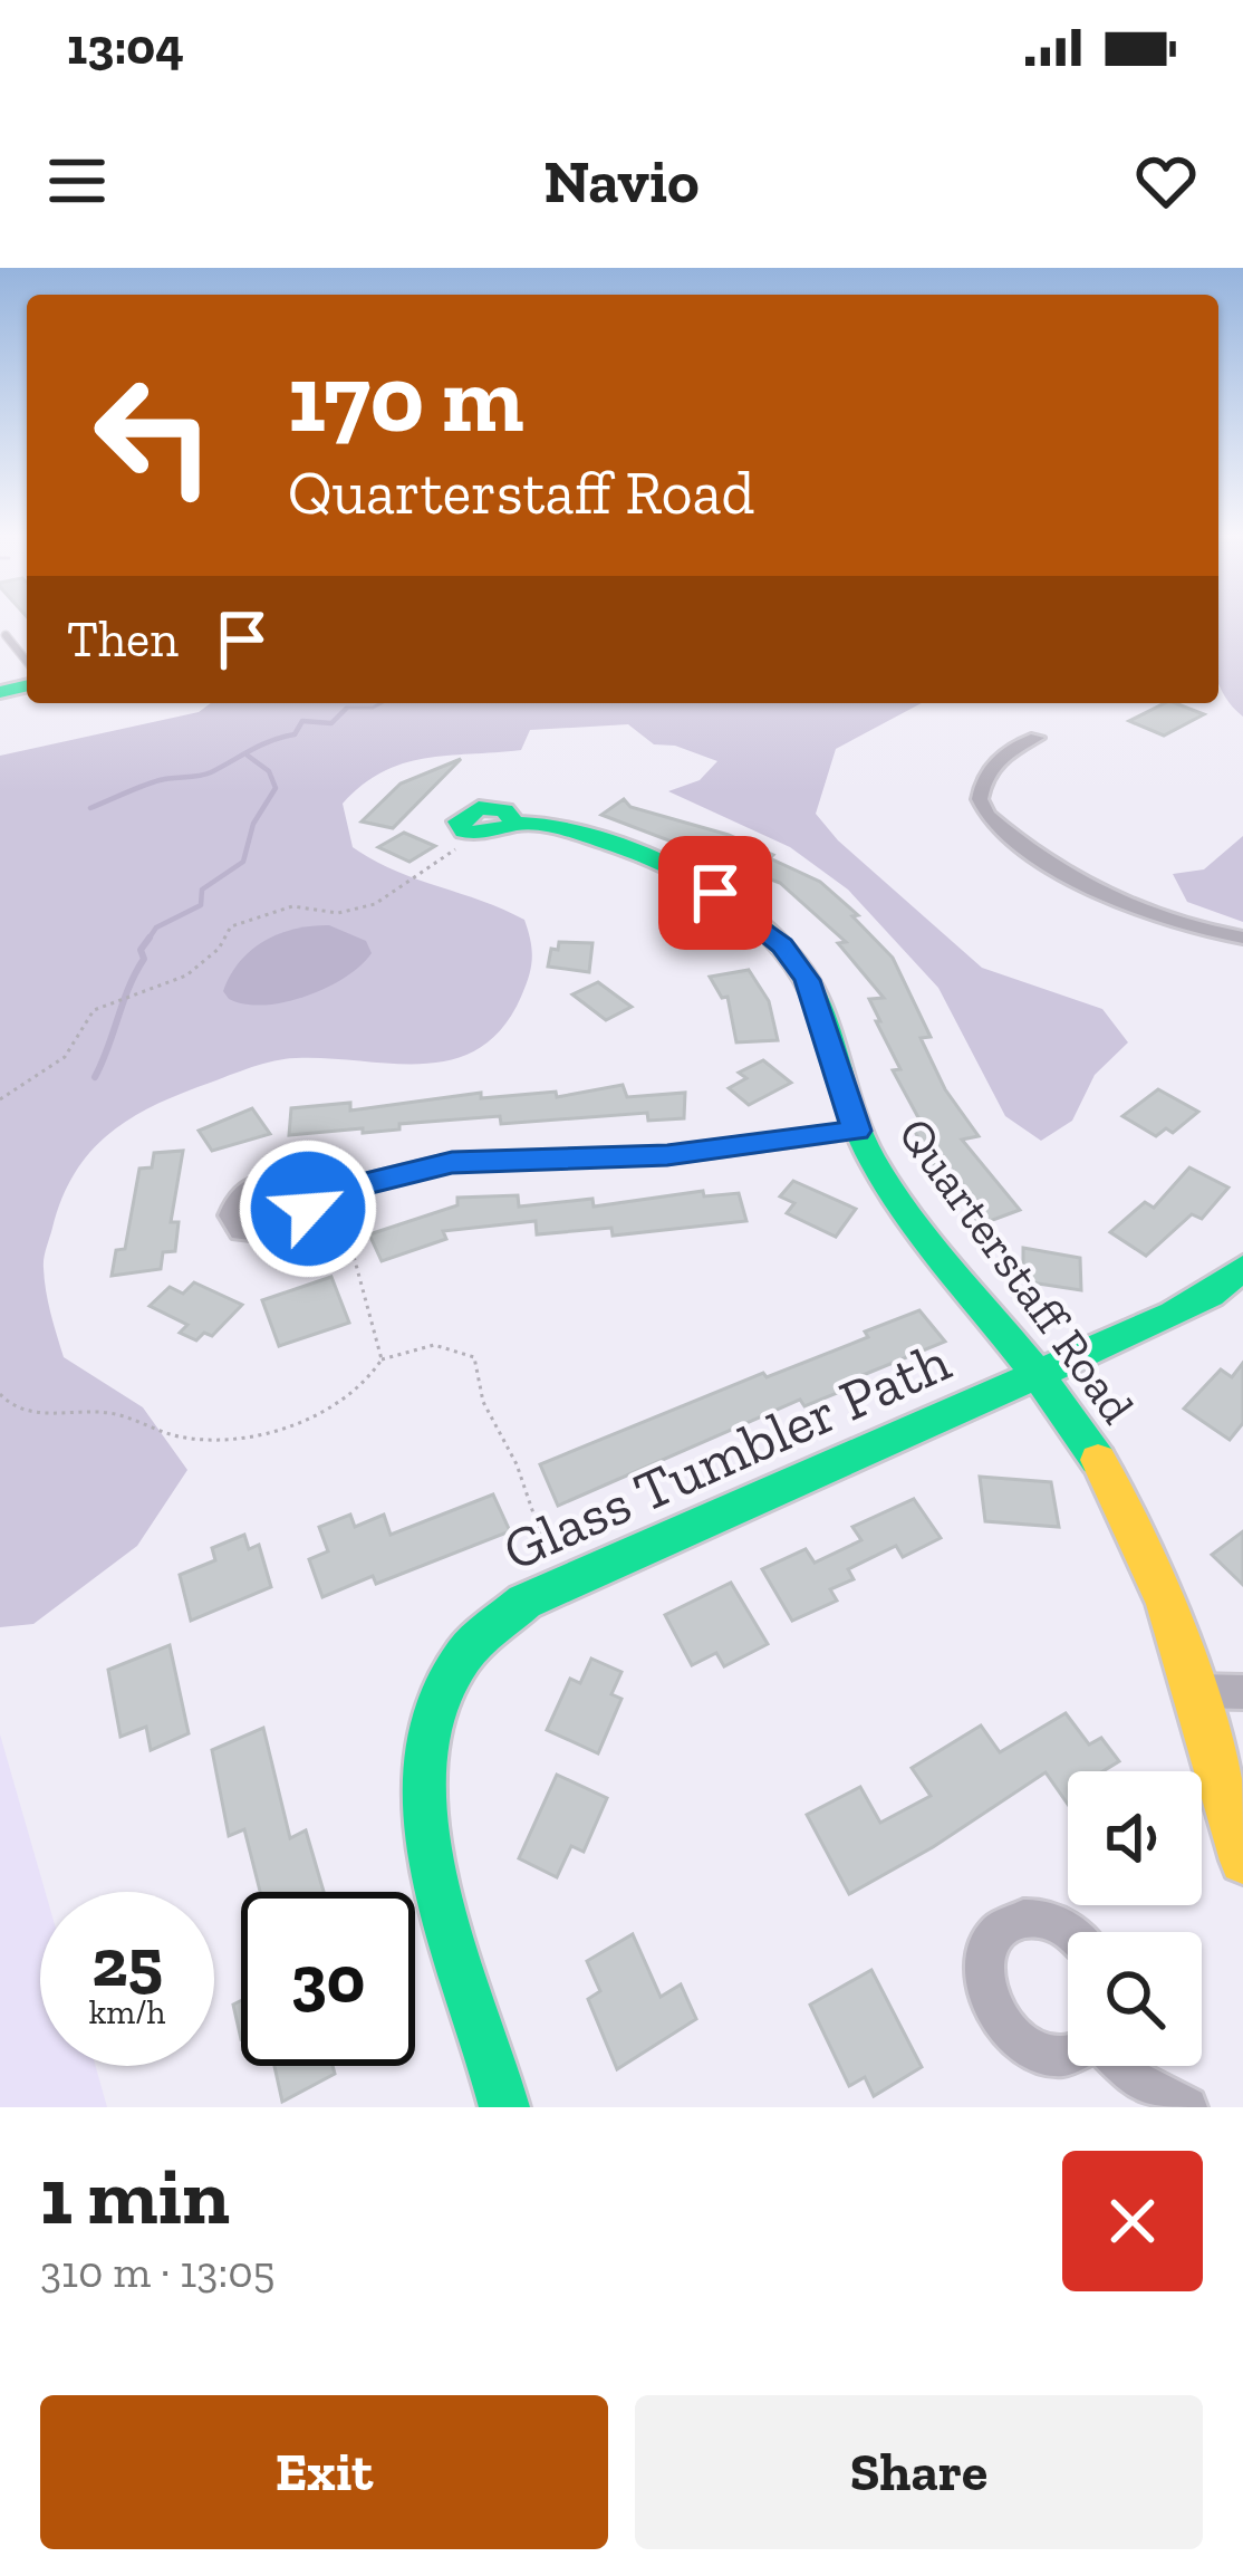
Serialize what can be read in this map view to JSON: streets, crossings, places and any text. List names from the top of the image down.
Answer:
{
  "streets": {
    "street": ["Quarterstaff Road", "Glass Tumbler Path"]
  },
  "crossings": [
    ["Quarterstaff Road", "Glass Tumbler Path"]
  ],
  "page": {
    "status": "13:04",
    "header": "Navio",
    "turn": ["170 m", "Quarterstaff Road"],
    "then": "Then",
    "speed": "25 km/h",
    "limit": "30",
    "heading": ["1 min", "310 m · 13:05"],
    "buttons": ["Exit", "Share"]
  }
}
